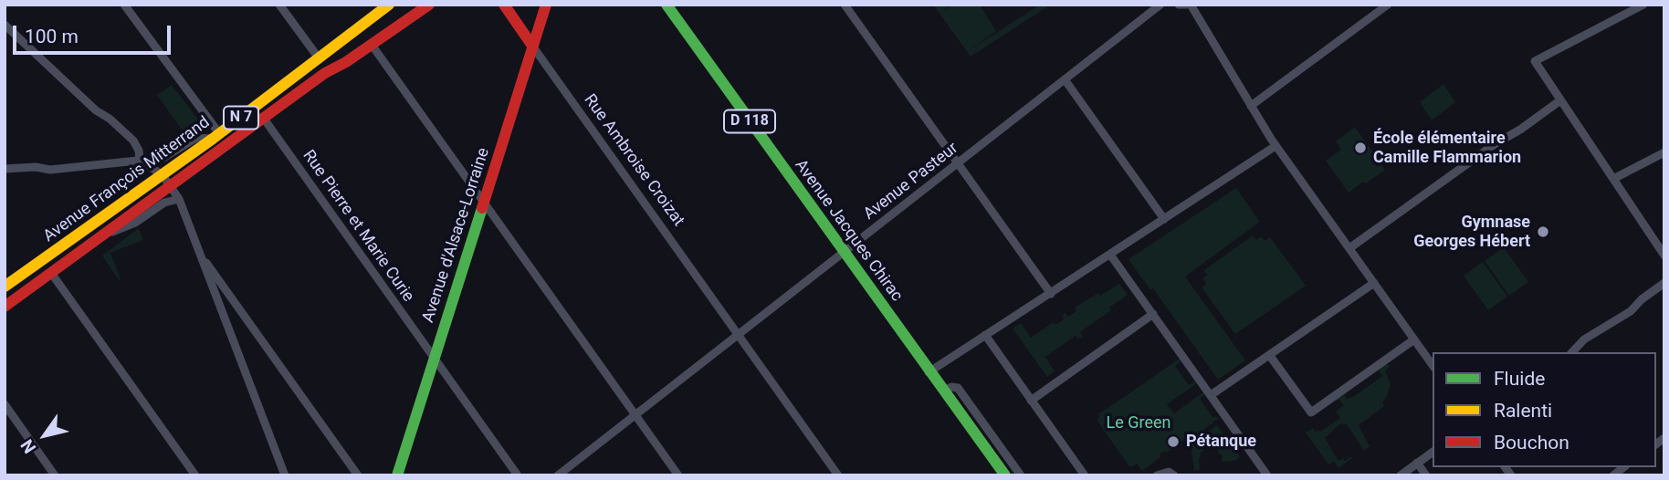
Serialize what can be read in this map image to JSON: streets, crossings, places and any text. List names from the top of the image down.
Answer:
{
  "streets": {
    "main road": [
      "N 7",
      "D 118",
      "Rue Ambroise Croizat",
      "Avenue François Mitterrand",
      "Avenue Jacques Chirac",
      "Avenue d'Alsace-Lorraine"
    ],
    "street": ["Avenue Pasteur", "Rue Pierre et Marie Curie"]
  },
  "crossings": [
    ["N 7", "Rue Pierre et Marie Curie"],
    ["Rue Ambroise Croizat", "Avenue Pasteur"],
    ["Rue Ambroise Croizat", "Avenue d'Alsace-Lorraine"],
    ["Avenue Pasteur", "Avenue Jacques Chirac"],
    ["Rue Pierre et Marie Curie", "Avenue d'Alsace-Lorraine"]
  ],
  "parks": ["Le Green"],
  "places": ["École élémentaire Camille Flammarion", "Gymnase Georges Hébert", "Pétanque"],
  "legend": ["Fluide", "Ralenti", "Bouchon"],
  "scale_bar": "100 m",
  "north": "bottom left"
}
